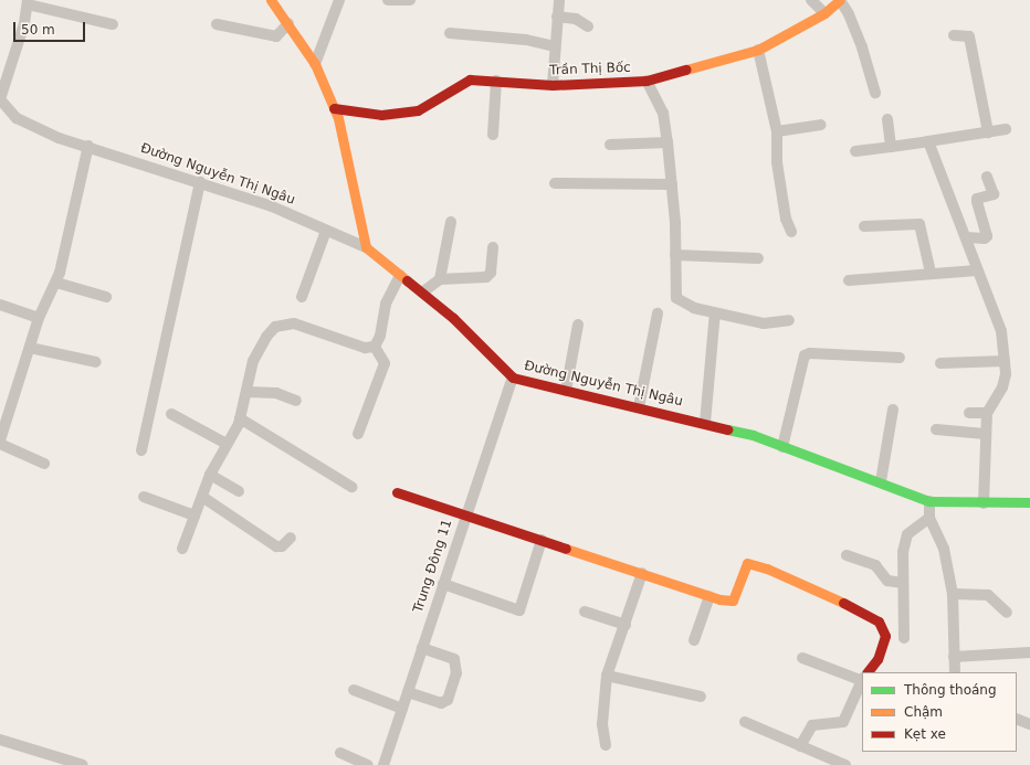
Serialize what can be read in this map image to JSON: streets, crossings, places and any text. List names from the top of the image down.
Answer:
{
  "streets": {
    "street": ["Trần Thị Bốc", "Đường Nguyễn Thị Ngâu", "Trung Đông 11"]
  },
  "crossings": [
    ["Đường Nguyễn Thị Ngâu", "Trung Đông 11"]
  ],
  "legend": ["Thông thoáng", "Chậm", "Kẹt xe"],
  "scale_bar": "50 m"
}
